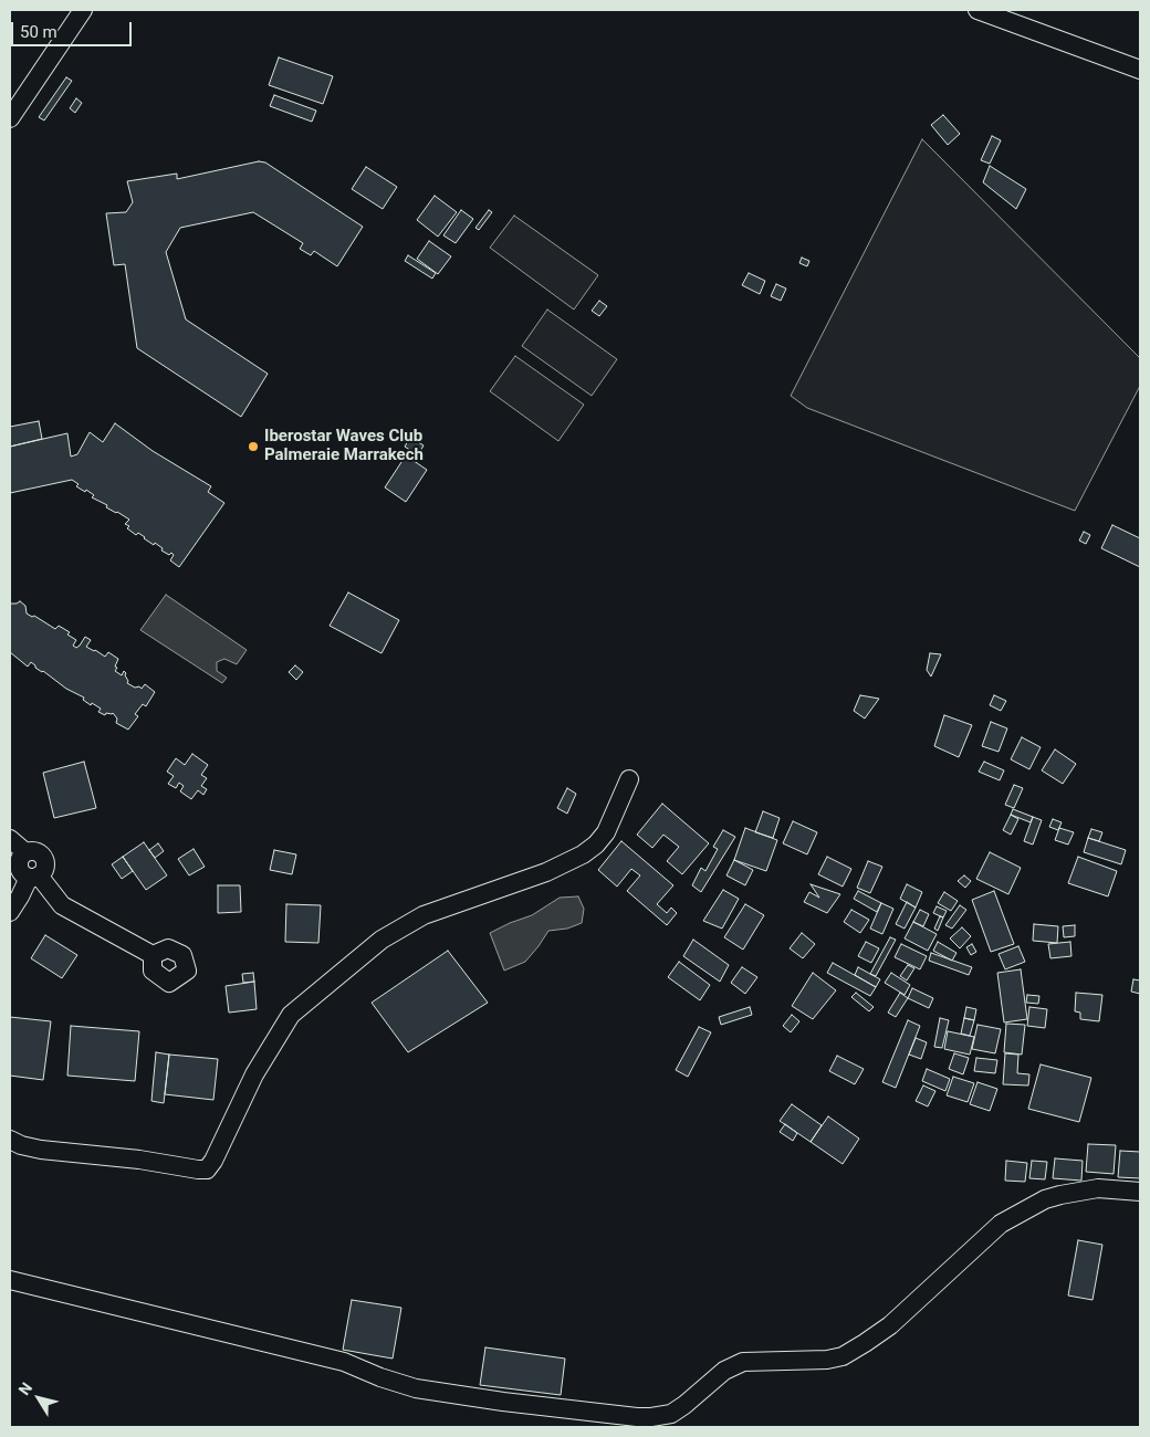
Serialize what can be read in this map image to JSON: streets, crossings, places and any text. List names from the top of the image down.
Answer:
{
  "places": ["Iberostar Waves Club Palmeraie Marrakech"],
  "scale_bar": "50 m",
  "north": "top left"
}
